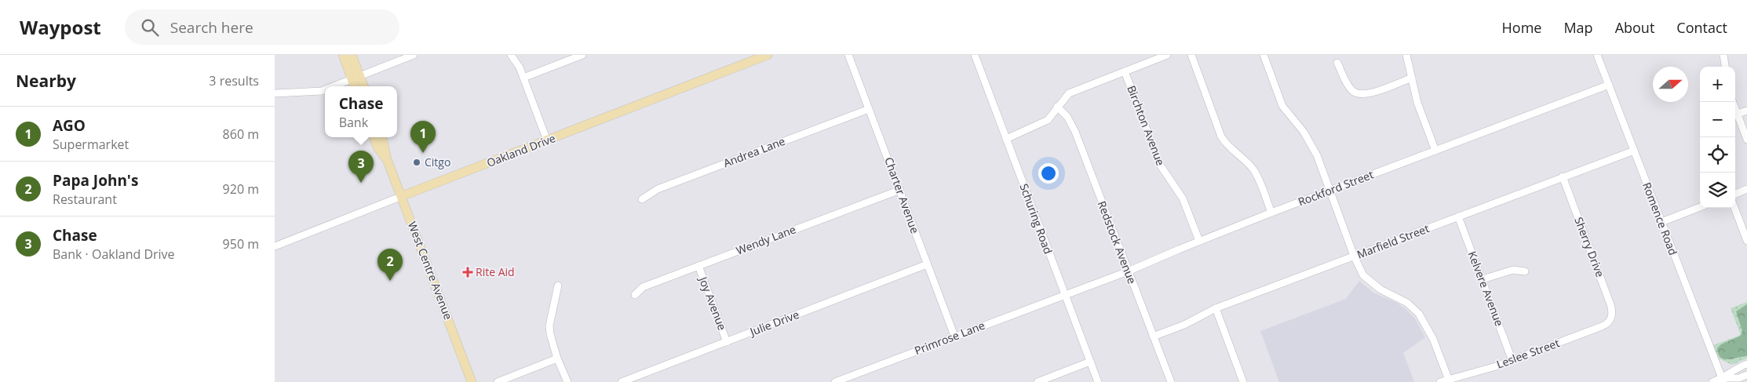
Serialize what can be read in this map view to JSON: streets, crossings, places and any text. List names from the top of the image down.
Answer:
{
  "streets": {
    "main road": ["Oakland Drive", "West Centre Avenue"],
    "street": [
      "Birchton Avenue",
      "Andrea Lane",
      "Rockford Street",
      "Charter Avenue",
      "Schuring Road",
      "Romence Road",
      "Wendy Lane",
      "Marfield Street",
      "Redstock Avenue",
      "Sherry Drive",
      "Kelvere Avenue",
      "Joy Avenue",
      "Julie Drive",
      "Primrose Lane",
      "Leslee Street"
    ]
  },
  "crossings": [
    ["Birchton Avenue", "Rockford Street"],
    ["Oakland Drive", "West Centre Avenue"],
    ["Andrea Lane", "Charter Avenue"],
    ["Rockford Street", "Schuring Road"],
    ["Rockford Street", "Romence Road"],
    ["Rockford Street", "Redstock Avenue"],
    ["Rockford Street", "Primrose Lane"],
    ["Charter Avenue", "Wendy Lane"],
    ["Charter Avenue", "Julie Drive"],
    ["Charter Avenue", "Primrose Lane"],
    ["Schuring Road", "Primrose Lane"],
    ["Romence Road", "Marfield Street"],
    ["Wendy Lane", "Joy Avenue"],
    ["Marfield Street", "Redstock Avenue"],
    ["Marfield Street", "Sherry Drive"],
    ["Marfield Street", "Kelvere Avenue"],
    ["Sherry Drive", "Leslee Street"],
    ["Kelvere Avenue", "Leslee Street"],
    ["Joy Avenue", "Julie Drive"]
  ],
  "places": {
    "other": ["Citgo"],
    "health": ["Rite Aid"]
  },
  "north": "right",
  "page": {
    "header": "Waypost",
    "search": "Search here",
    "nav": [
      "Home",
      "Map",
      "About",
      "Contact"
    ],
    "heading": ["Nearby", "3 results"],
    "map_buttons": ["+", "−"],
    "popup": ["Chase", "Bank"],
    "list": [
      {
        "mark": "1",
        "name": "AGO",
        "note": "Supermarket",
        "value": "860 m"
      },
      {
        "mark": "2",
        "name": "Papa John's",
        "note": "Restaurant",
        "value": "920 m"
      },
      {
        "mark": "3",
        "name": "Chase",
        "note": "Bank · Oakland Drive",
        "value": "950 m"
      }
    ],
    "pins": ["1", "3", "2"]
  }
}
